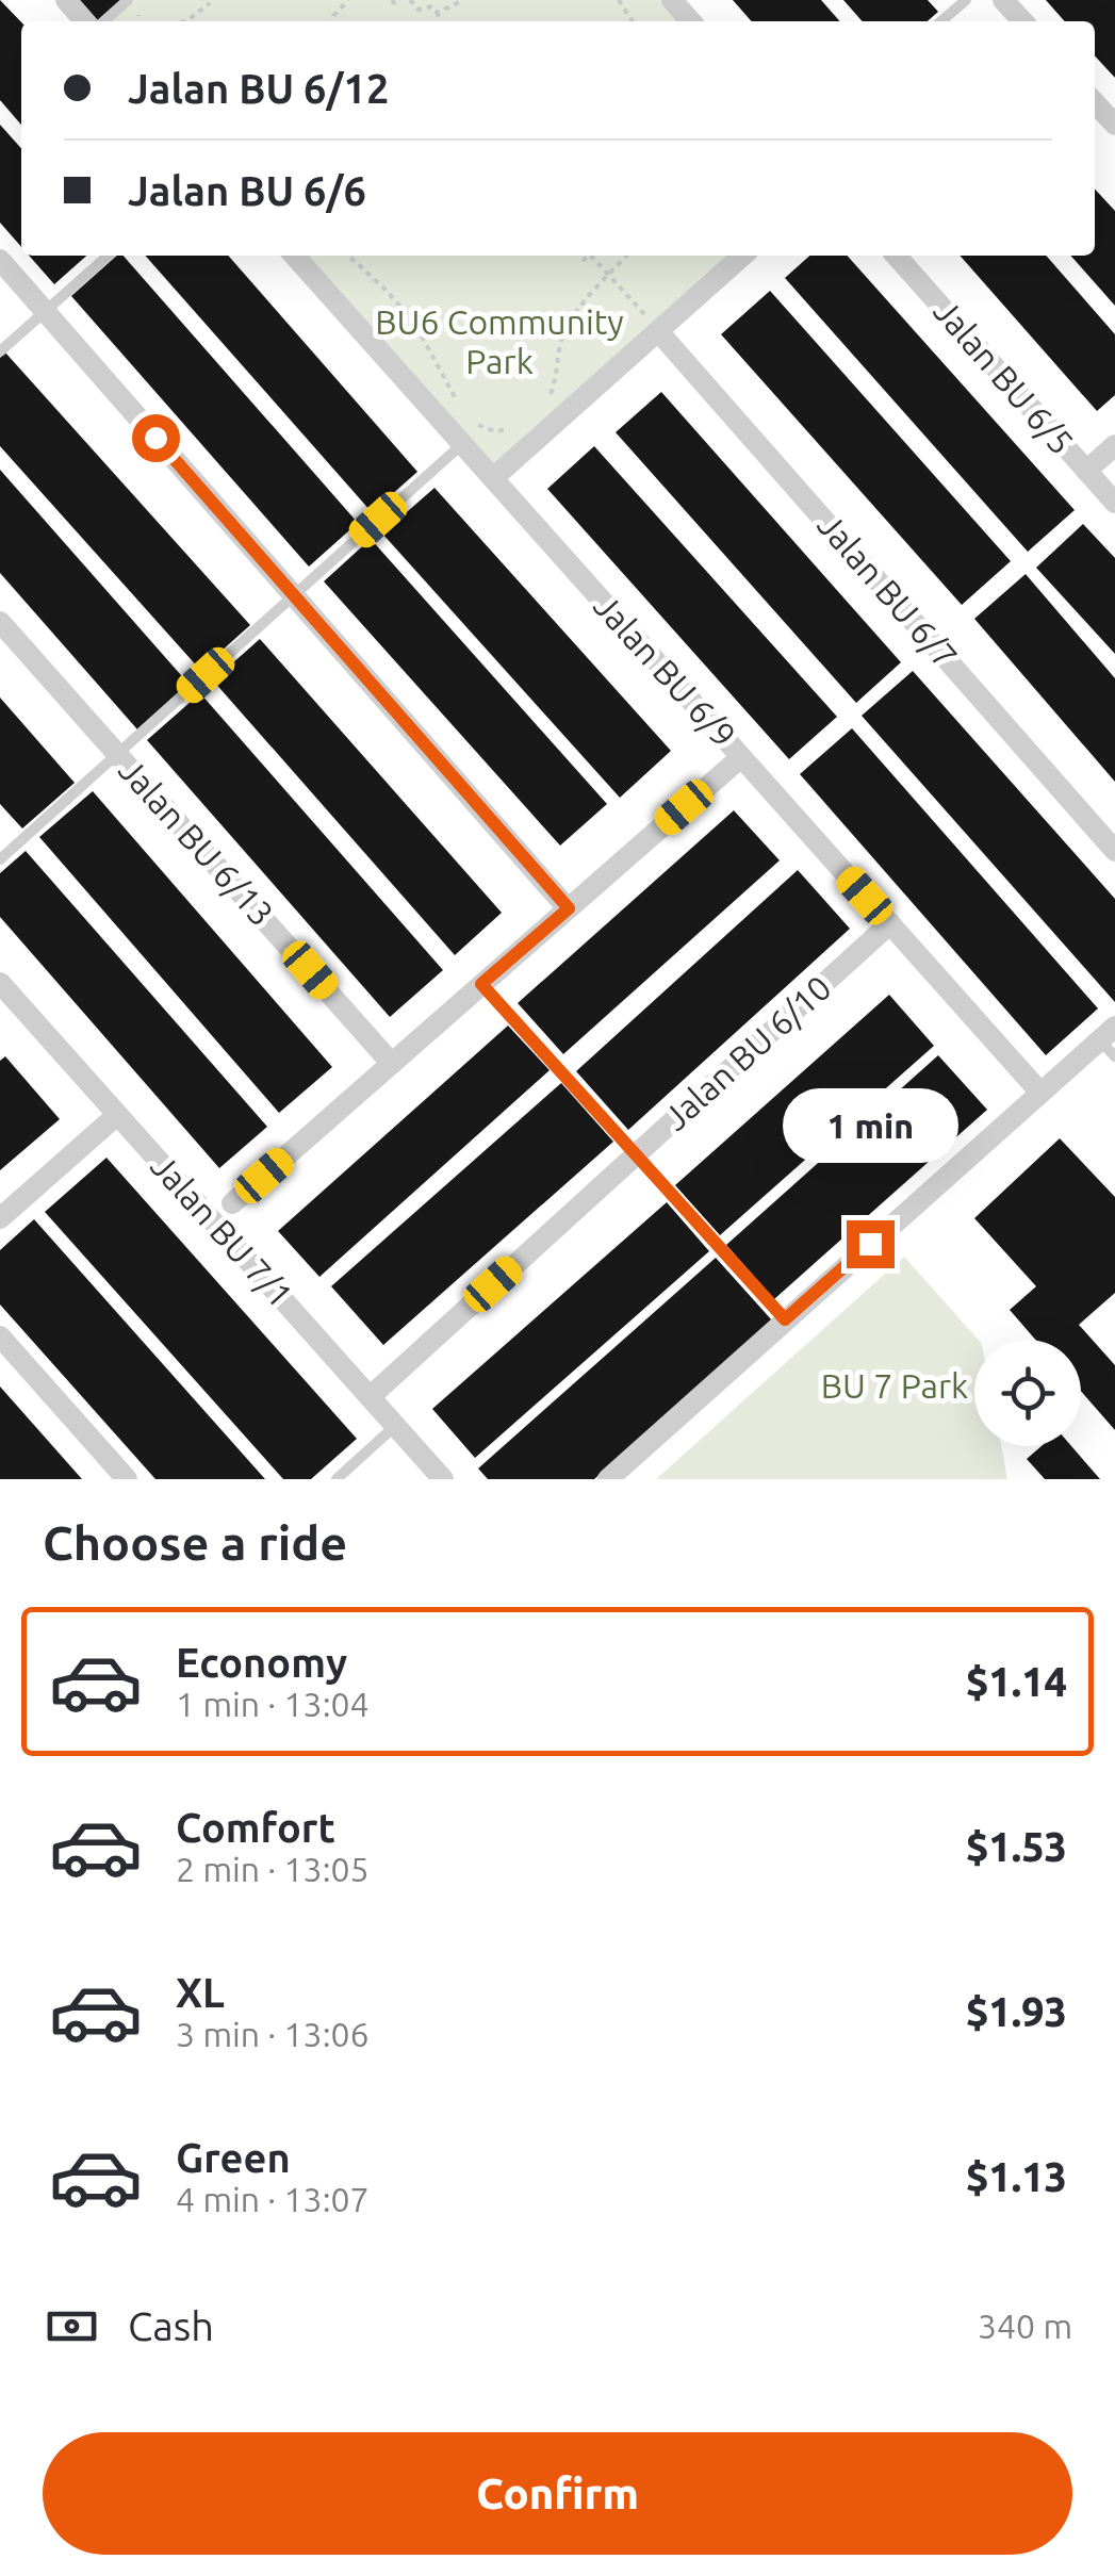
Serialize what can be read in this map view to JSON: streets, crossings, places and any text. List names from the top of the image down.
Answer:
{
  "streets": {
    "street": [
      "Jalan BU 6/5",
      "Jalan BU 6/7",
      "Jalan BU 6/9",
      "Jalan BU 6/13",
      "Jalan BU 6/10",
      "Jalan BU 7/1"
    ]
  },
  "crossings": [
    ["Jalan BU 6/9", "Jalan BU 6/10"],
    ["Jalan BU 6/10", "Jalan BU 7/1"]
  ],
  "parks": ["BU6 Community Park", "BU 7 Park"],
  "page": {
    "banner": ["Jalan BU 6/12", "Jalan BU 6/6"],
    "bubble": "1 min",
    "heading": "Choose a ride",
    "list": [
      {
        "name": "Economy",
        "note": "1 min · 13:04",
        "value": "$1.14"
      },
      {
        "name": "Comfort",
        "note": "2 min · 13:05",
        "value": "$1.53"
      },
      {
        "name": "XL",
        "note": "3 min · 13:06",
        "value": "$1.93"
      },
      {
        "name": "Green",
        "note": "4 min · 13:07",
        "value": "$1.13"
      }
    ],
    "pay": ["Cash", "340 m"],
    "buttons": "Confirm"
  }
}
